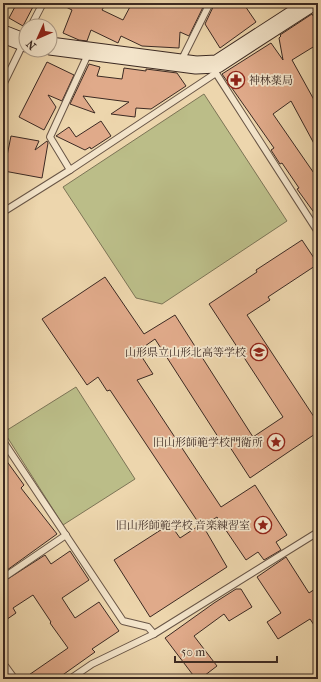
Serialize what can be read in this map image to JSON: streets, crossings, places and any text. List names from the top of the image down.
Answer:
{
  "places": {
    "pharmacy": ["神林薬局"],
    "school or university": ["山形県立山形北高等学校"],
    "place": ["旧山形師範学校門衛所", "旧山形師範学校 音楽練習室"]
  },
  "scale_bar": "50 m",
  "north": "bottom left"
}
